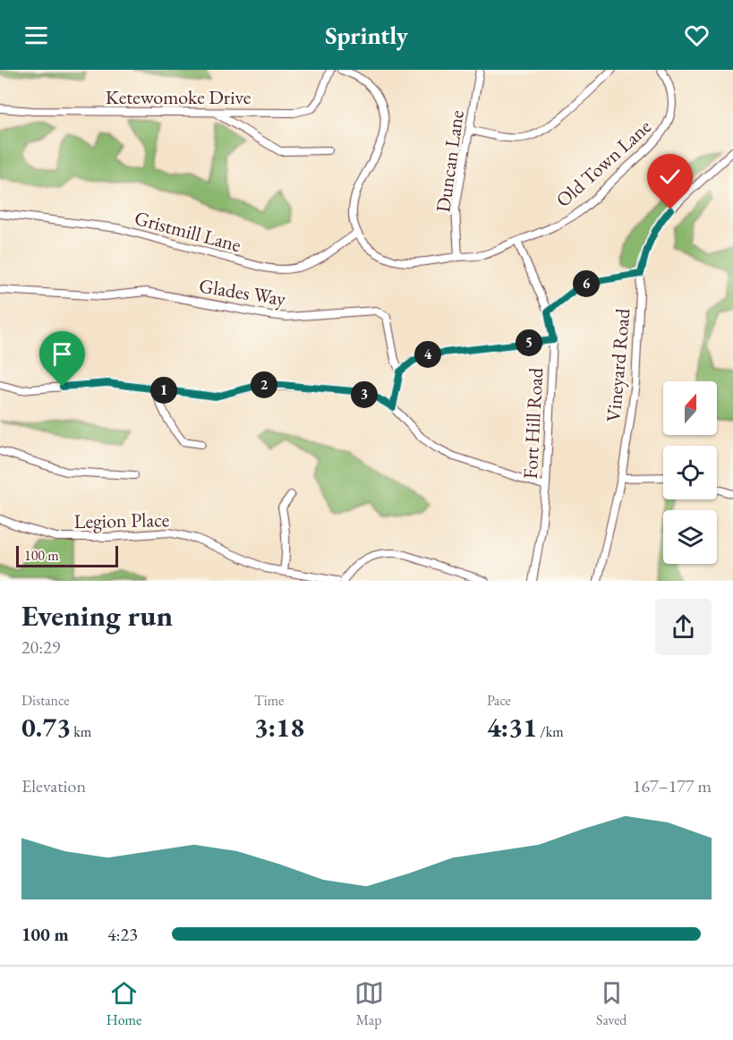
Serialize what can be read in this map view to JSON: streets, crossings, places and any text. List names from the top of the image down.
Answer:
{
  "streets": {
    "street": [
      "Ketewomoke Drive",
      "Duncan Lane",
      "Old Town Lane",
      "Gristmill Lane",
      "Glades Way",
      "Vineyard Road",
      "Fort Hill Road",
      "Legion Place"
    ]
  },
  "crossings": [
    ["Duncan Lane", "Old Town Lane"],
    ["Old Town Lane", "Gristmill Lane"],
    ["Old Town Lane", "Fort Hill Road"]
  ],
  "scale_bar": "100 m",
  "north": "top",
  "page": {
    "header": "Sprintly",
    "pins": [
      "6",
      "5",
      "4",
      "2",
      "1",
      "3"
    ],
    "scale": "100 m",
    "heading": ["Evening run", "20:29"],
    "stats": [
      ["Distance", "0.73 km"],
      ["Time", "3:18"],
      ["Pace", "4:31 /km"]
    ],
    "chart": ["Elevation", "167–177 m"],
    "list": [
      {
        "name": "100 m",
        "note": "4:23"
      }
    ],
    "tabs": ["Home", "Map", "Saved"]
  }
}
